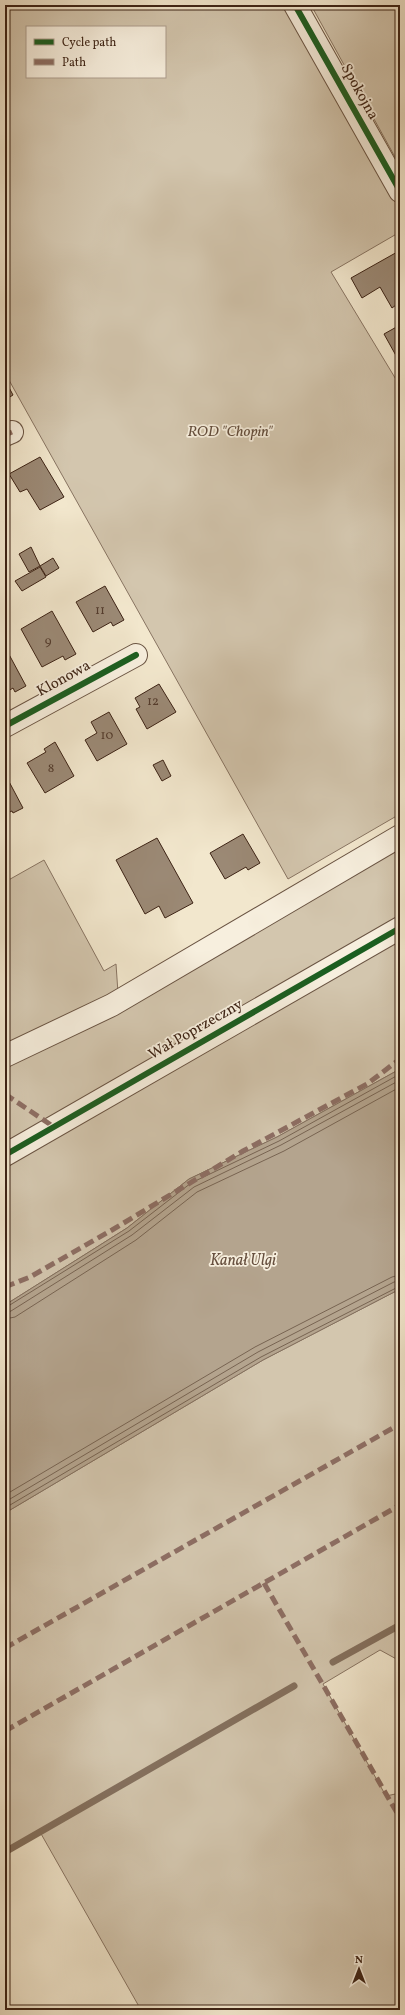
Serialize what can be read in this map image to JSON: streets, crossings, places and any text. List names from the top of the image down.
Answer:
{
  "streets": {
    "street": ["Spokojna", "Klonowa", "Wał Poprzeczny"]
  },
  "water": ["Kanał Ulgi"],
  "parks": ["ROD \"Chopin\""],
  "house_numbers": [
    "11",
    "9",
    "12",
    "10",
    "8"
  ],
  "legend": ["Cycle path", "Path"],
  "north": "top"
}
